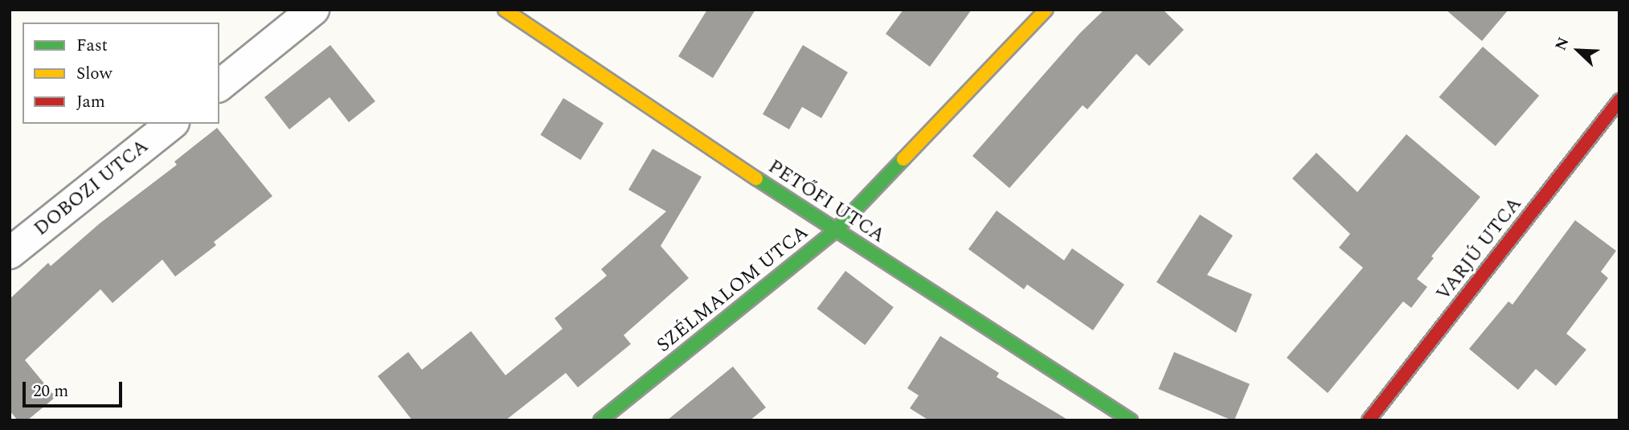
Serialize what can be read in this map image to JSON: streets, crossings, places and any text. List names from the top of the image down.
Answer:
{
  "streets": {
    "street": [
      "DOBOZI UTCA",
      "PETŐFI UTCA",
      "VARJÚ UTCA",
      "SZÉLMALOM UTCA"
    ]
  },
  "crossings": [
    ["PETŐFI UTCA", "SZÉLMALOM UTCA"]
  ],
  "legend": ["Fast", "Slow", "Jam"],
  "scale_bar": "20 m",
  "north": "top left"
}
